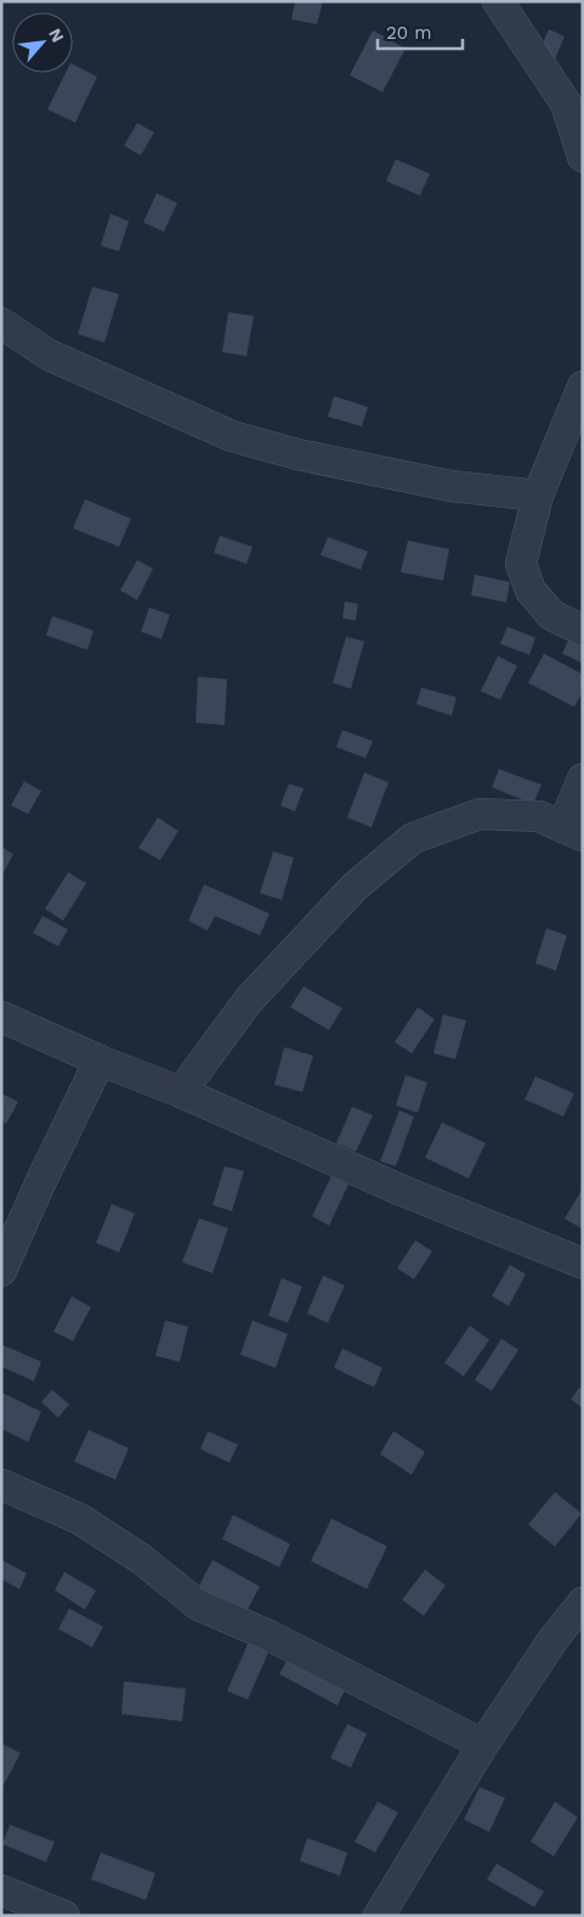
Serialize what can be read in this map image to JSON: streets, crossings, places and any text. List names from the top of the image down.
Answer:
{
  "scale_bar": "20 m",
  "north": "top right"
}
